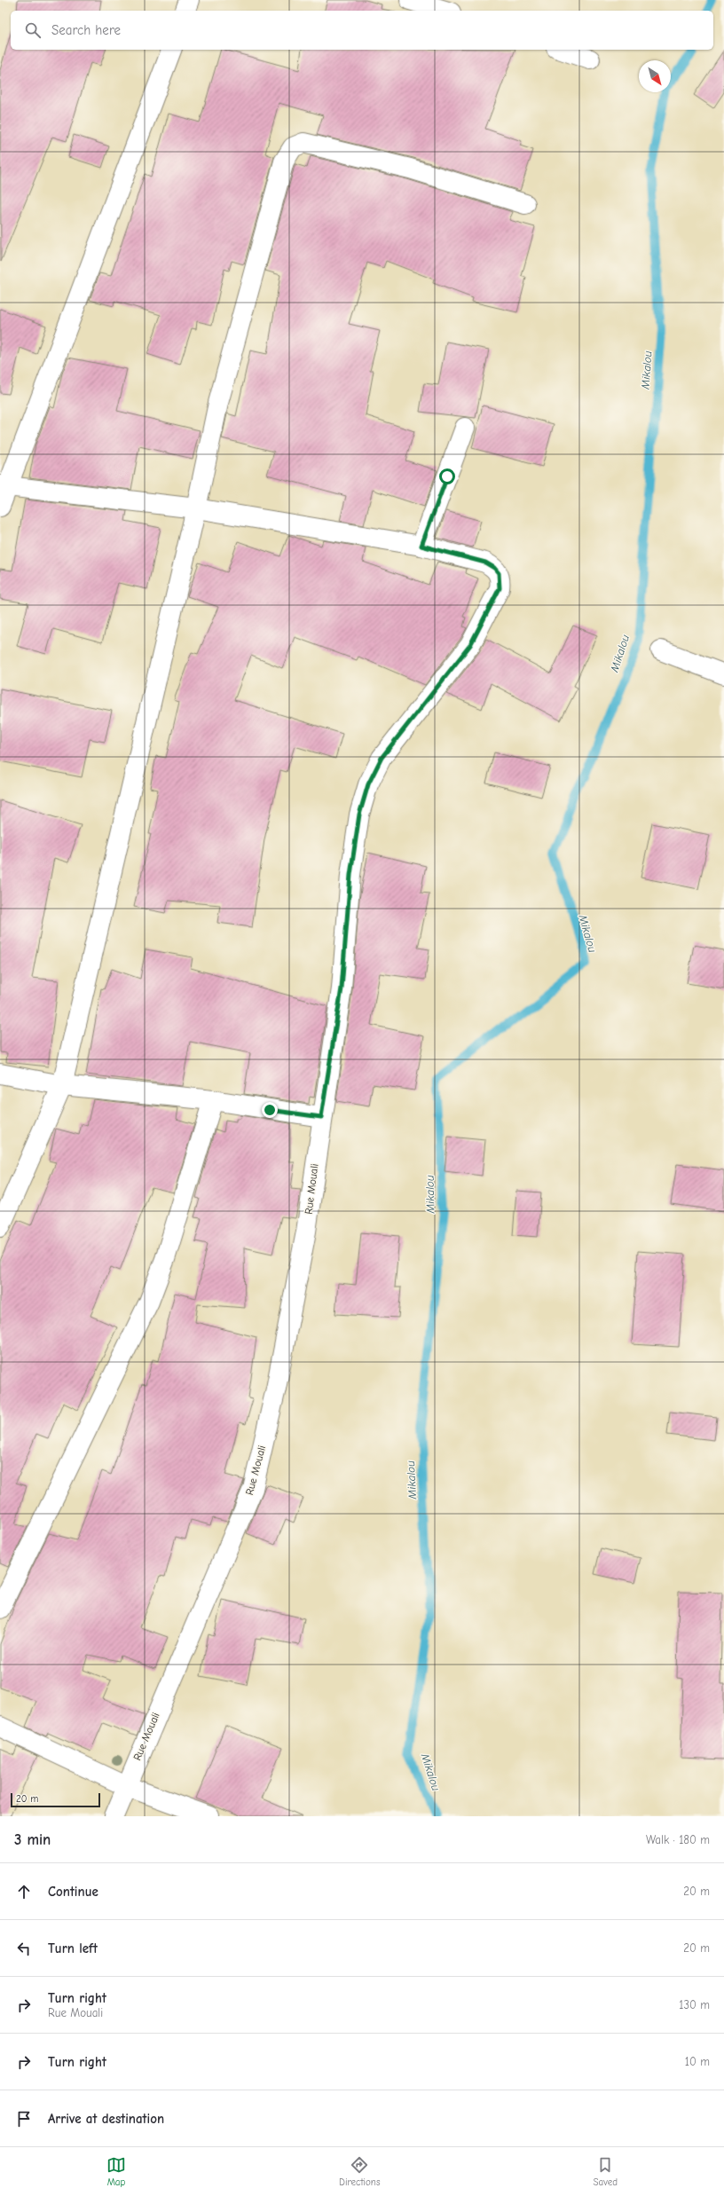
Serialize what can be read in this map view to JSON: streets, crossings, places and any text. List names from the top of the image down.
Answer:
{
  "streets": {
    "street": ["Rue Mouali"]
  },
  "water": ["Mikalou"],
  "scale_bar": "20 m",
  "north": "bottom right",
  "page": {
    "search": "Search here",
    "scale": "20 m",
    "heading": ["3 min", "Walk · 180 m"],
    "list": [
      ["Continue", "20 m"],
      ["Turn left", "20 m"],
      ["Turn right", "Rue Mouali", "130 m"],
      ["Turn right", "10 m"],
      "Arrive at destination"
    ],
    "nav": ["Map", "Directions", "Saved"]
  }
}
